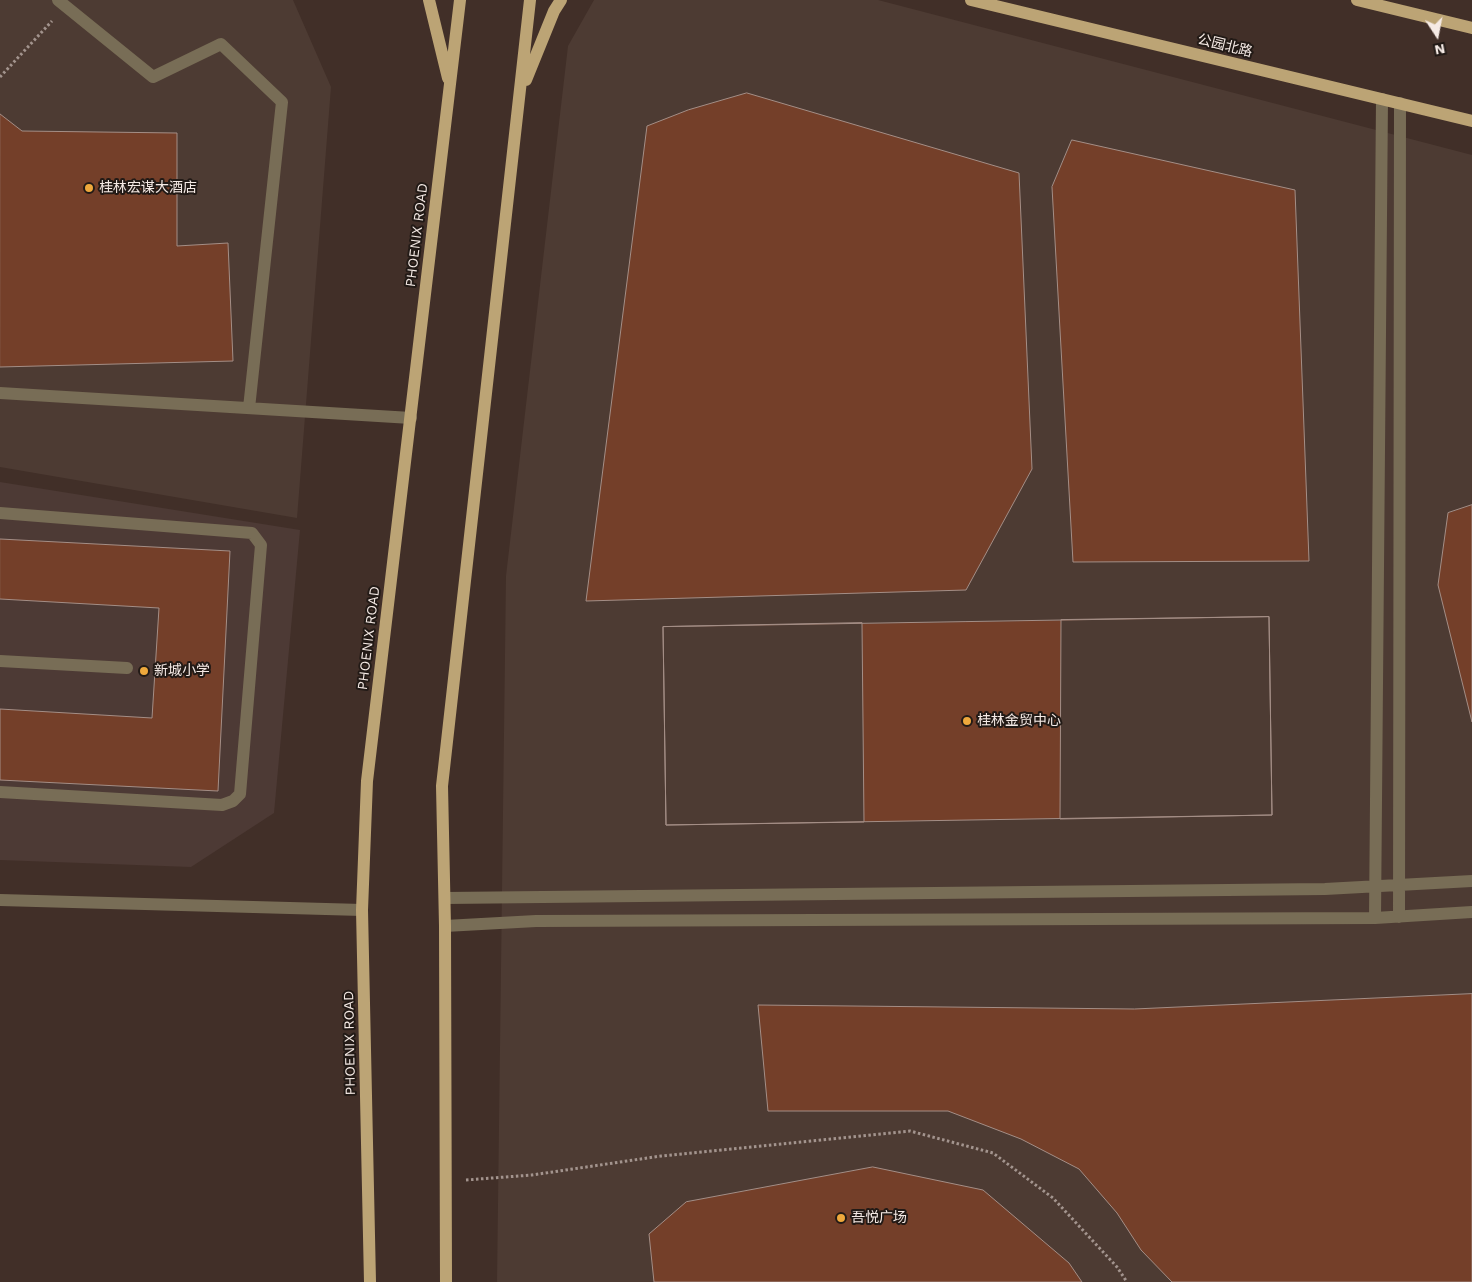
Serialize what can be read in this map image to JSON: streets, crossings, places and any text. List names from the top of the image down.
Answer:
{
  "streets": {
    "main road": ["公园北路", "PHOENIX ROAD"]
  },
  "places": [
    "桂林宏谋大酒店",
    "新城小学",
    "桂林金贸中心",
    "吾悦广场"
  ],
  "north": "bottom"
}
